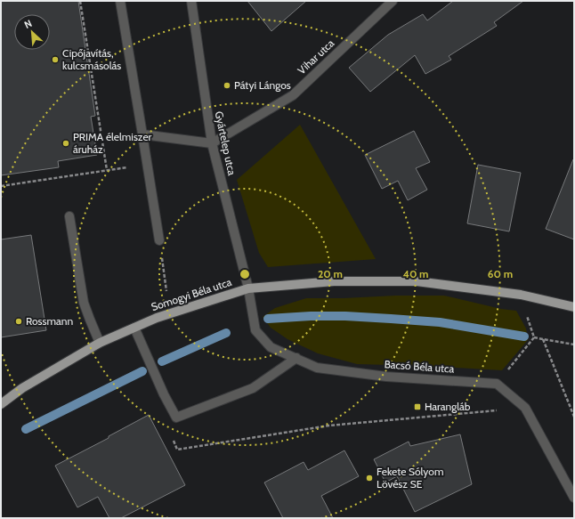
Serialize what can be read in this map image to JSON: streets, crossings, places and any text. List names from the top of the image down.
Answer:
{
  "streets": {
    "main road": ["Somogyi Béla utca"],
    "street": ["Vihar utca", "Gyártelep utca", "Bacsó Béla utca"]
  },
  "crossings": [
    ["Vihar utca", "Gyártelep utca"],
    ["Gyártelep utca", "Somogyi Béla utca"],
    ["Gyártelep utca", "Bacsó Béla utca"],
    ["Somogyi Béla utca", "Bacsó Béla utca"]
  ],
  "places": {
    "other": [
      "Cipőjavítás, kulcsmásolás",
      "Pátyi Lángos",
      "PRIMA élelmiszer áruház",
      "Rossmann",
      "Fekete Sólyom Lövész SE"
    ],
    "transit": ["Harangláb"]
  },
  "north": "top left",
  "rings": ["20 m", "40 m", "60 m"]
}
